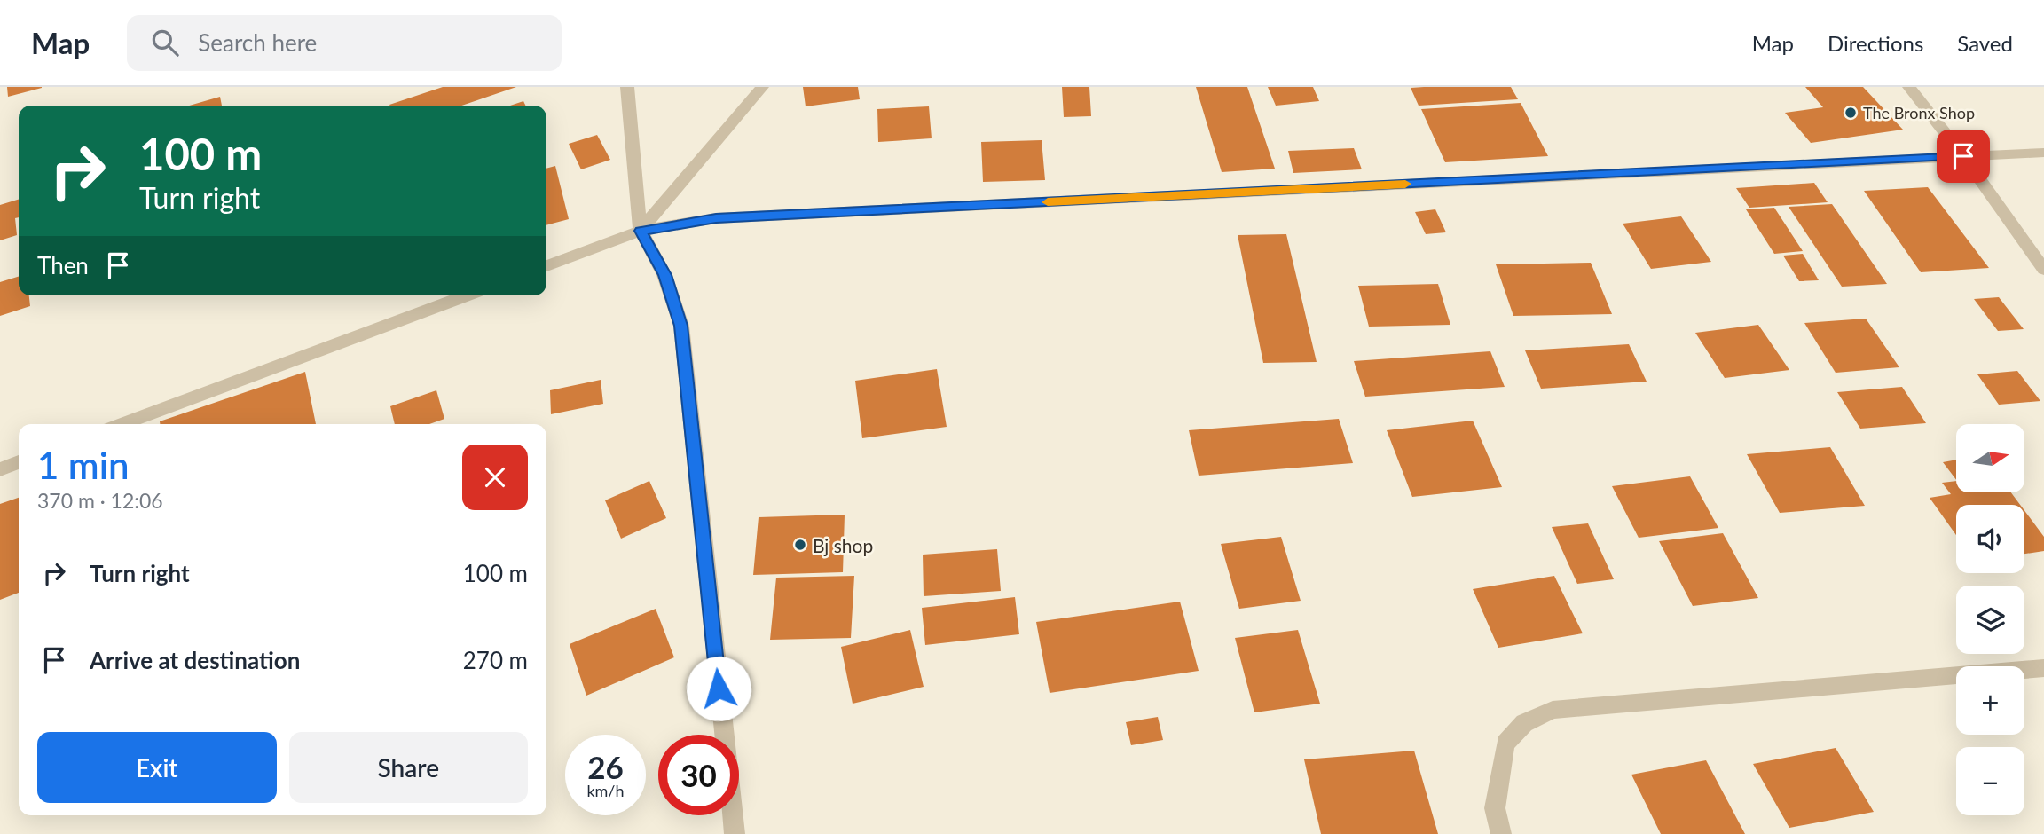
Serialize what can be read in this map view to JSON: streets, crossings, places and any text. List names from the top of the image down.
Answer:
{
  "places": ["The Bronx Shop", "Bj shop"],
  "north": "right",
  "page": {
    "header": "Map",
    "search": "Search here",
    "nav": ["Map", "Directions", "Saved"],
    "turn": ["100 m", "Turn right"],
    "then": "Then",
    "map_buttons": ["+", "−"],
    "heading": ["1 min", "370 m · 12:06"],
    "list": [
      {
        "name": "Turn right",
        "value": "100 m"
      },
      {
        "name": "Arrive at destination",
        "value": "270 m"
      }
    ],
    "buttons": ["Exit", "Share"],
    "speed": "26 km/h",
    "limit": "30"
  }
}
